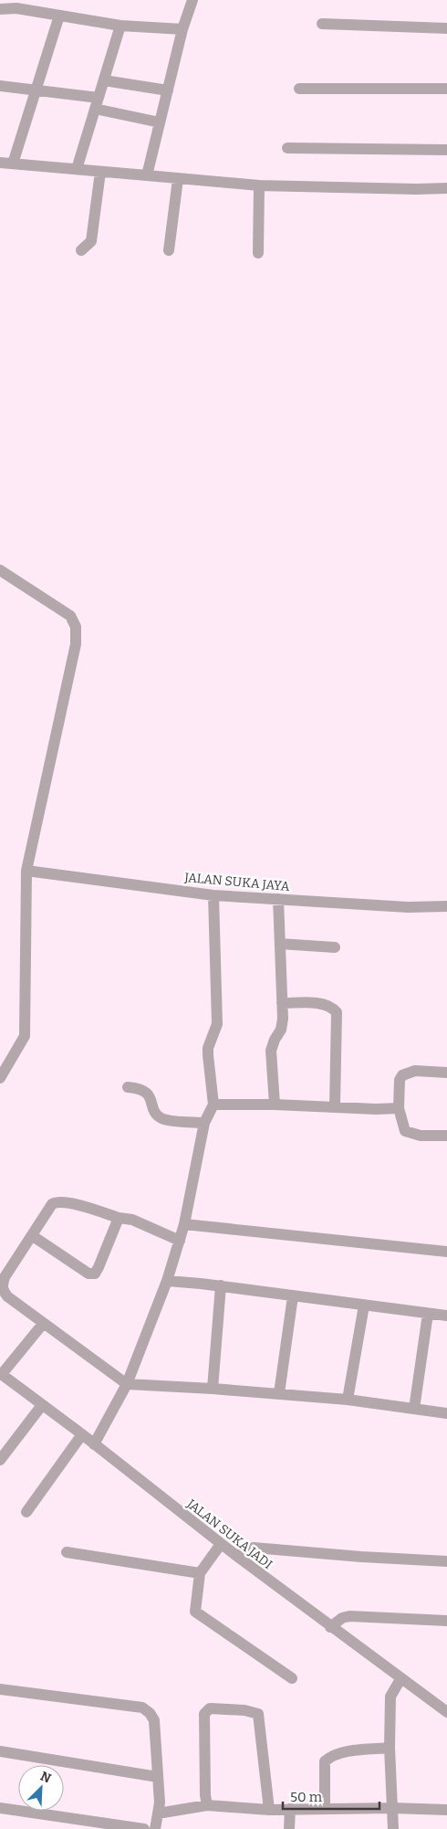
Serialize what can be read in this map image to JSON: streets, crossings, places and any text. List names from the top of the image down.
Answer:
{
  "streets": {
    "street": ["JALAN SUKA JAYA", "JALAN SUKA JADI"]
  },
  "scale_bar": "50 m",
  "north": "top right"
}
